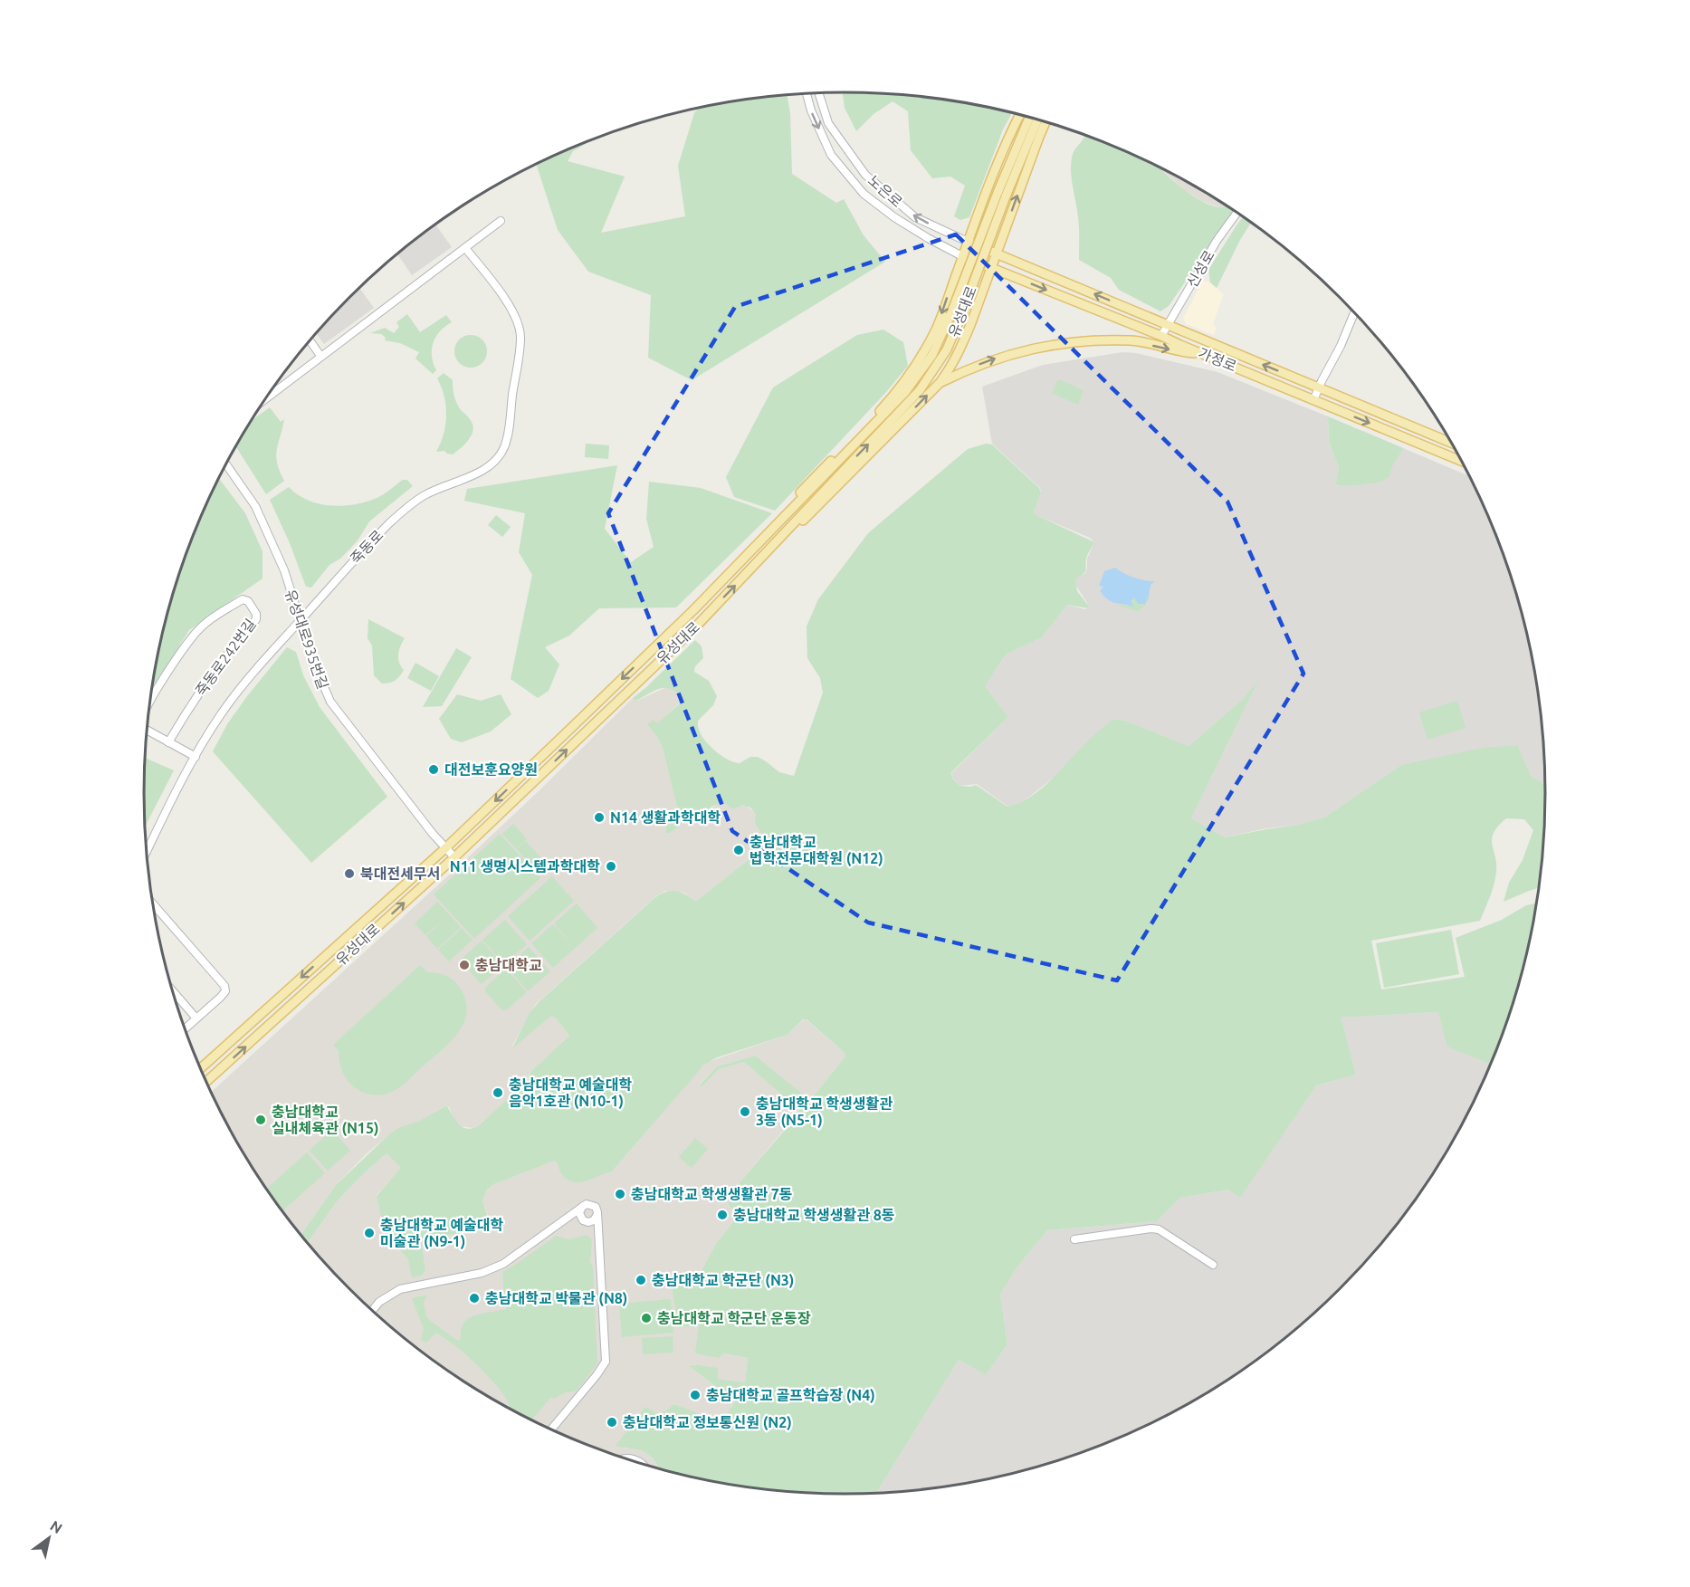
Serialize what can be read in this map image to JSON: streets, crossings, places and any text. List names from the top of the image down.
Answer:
{
  "streets": {
    "main road": ["노은로", "유성대로", "가정로"],
    "street": [
      "신성로",
      "죽동로",
      "유성대로935번길",
      "죽동로242번길"
    ]
  },
  "crossings": [
    ["노은로", "가정로"],
    ["신성로", "가정로"],
    ["유성대로", "유성대로935번길"],
    ["죽동로", "유성대로935번길"]
  ],
  "places": [
    "대전보훈요양원",
    "N14 생활과학대학",
    "충남대학교 법학전문대학원 (N12)",
    "N11 생명시스템과학대학",
    "북대전세무서",
    "충남대학교",
    "충남대학교 예술대학 음악1호관 (N10-1)",
    "충남대학교 학생생활관 3동 (N5-1)",
    "충남대학교 실내체육관 (N15)",
    "충남대학교 학생생활관 7동",
    "충남대학교 학생생활관 8동",
    "충남대학교 예술대학 미술관 (N9-1)",
    "충남대학교 학군단 (N3)",
    "충남대학교 박물관 (N8)",
    "충남대학교 학군단 운동장",
    "충남대학교 골프학습장 (N4)",
    "충남대학교 정보통신원 (N2)"
  ],
  "north": "top right"
}
